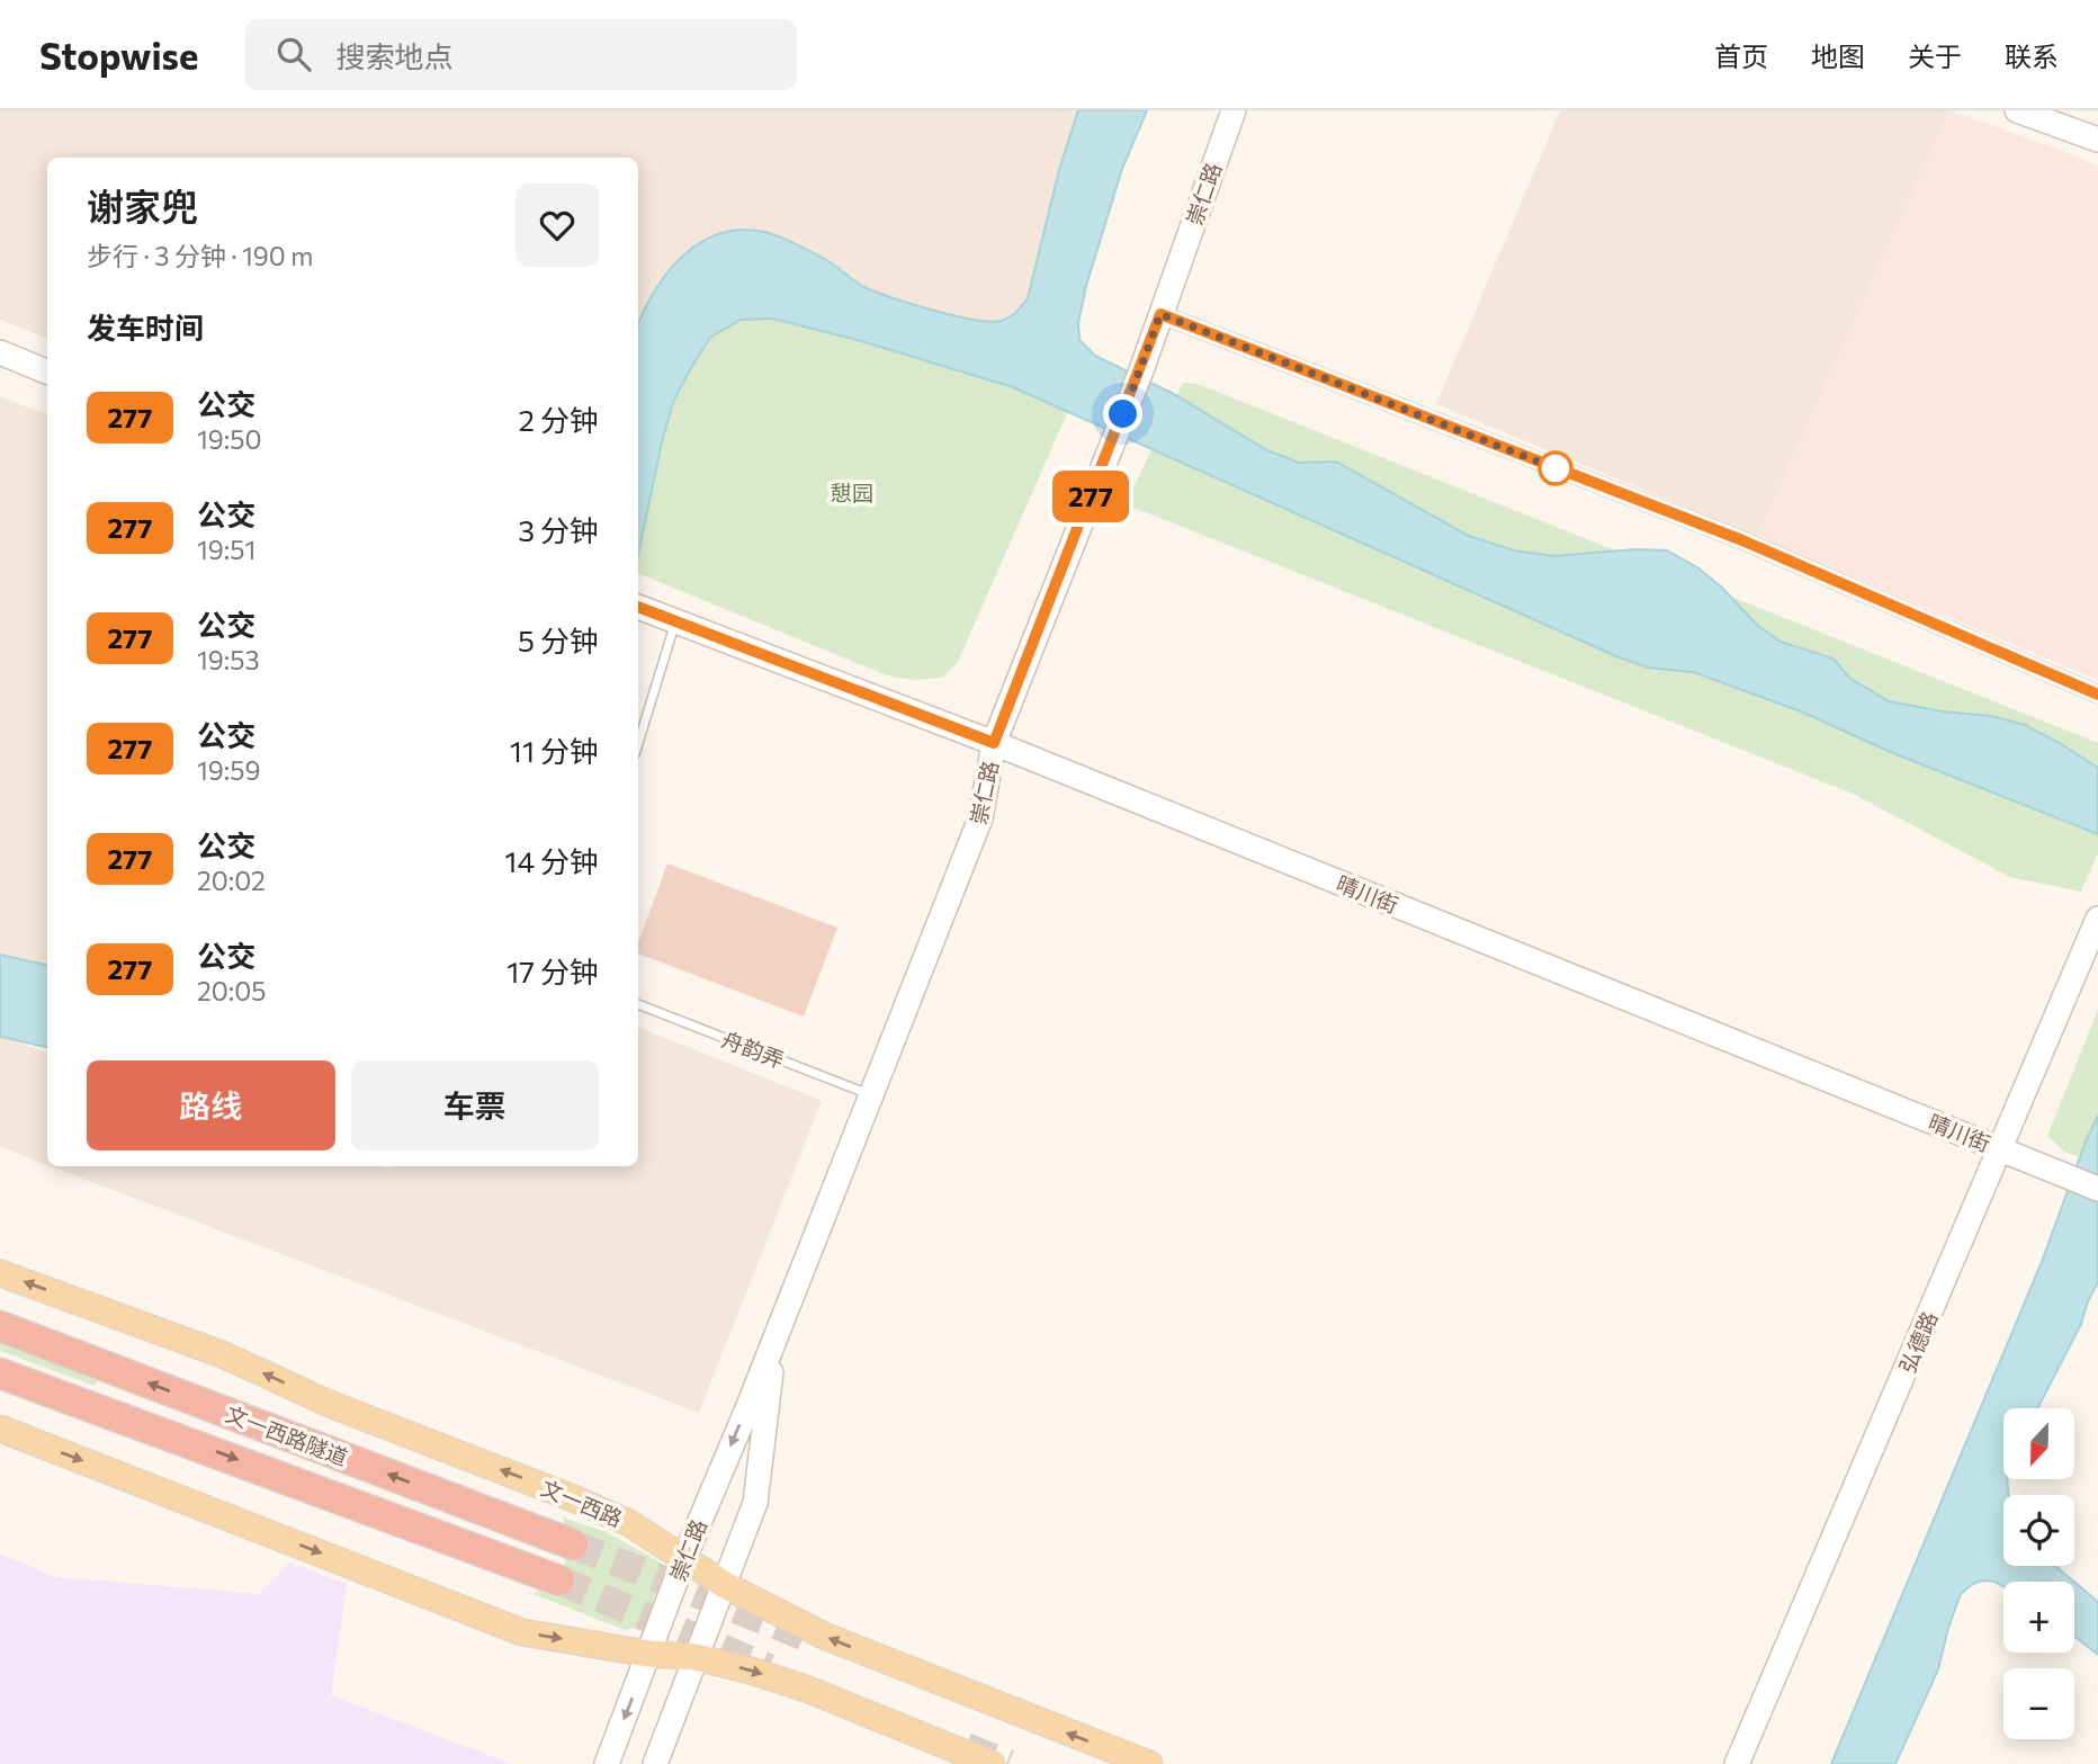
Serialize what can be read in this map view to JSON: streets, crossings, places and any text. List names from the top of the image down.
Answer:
{
  "streets": {
    "highway": ["文一西路隧道"],
    "main road": ["文一西路"],
    "street": ["崇仁路", "晴川街", "弘德路"],
    "lane": ["舟韵弄"]
  },
  "crossings": [
    ["崇仁路", "晴川街"],
    ["崇仁路", "舟韵弄"],
    ["崇仁路", "文一西路"],
    ["晴川街", "弘德路"]
  ],
  "parks": ["憇园"],
  "lines": ["bus line 277"],
  "north": "bottom",
  "page": {
    "header": "Stopwise",
    "search": "搜索地点",
    "nav": [
      "首页",
      "地图",
      "关于",
      "联系"
    ],
    "on_map": "277",
    "heading": [
      ["谢家兜", "步行 · 3 分钟 · 190 m"],
      "发车时间"
    ],
    "list": [
      {
        "mark": "277",
        "name": "公交",
        "note": "19:50",
        "value": "2 分钟"
      },
      {
        "mark": "277",
        "name": "公交",
        "note": "19:51",
        "value": "3 分钟"
      },
      {
        "mark": "277",
        "name": "公交",
        "note": "19:53",
        "value": "5 分钟"
      },
      {
        "mark": "277",
        "name": "公交",
        "note": "19:59",
        "value": "11 分钟"
      },
      {
        "mark": "277",
        "name": "公交",
        "note": "20:02",
        "value": "14 分钟"
      },
      {
        "mark": "277",
        "name": "公交",
        "note": "20:05",
        "value": "17 分钟"
      }
    ],
    "buttons": ["路线", "车票"],
    "map_buttons": ["+", "−"]
  }
}
